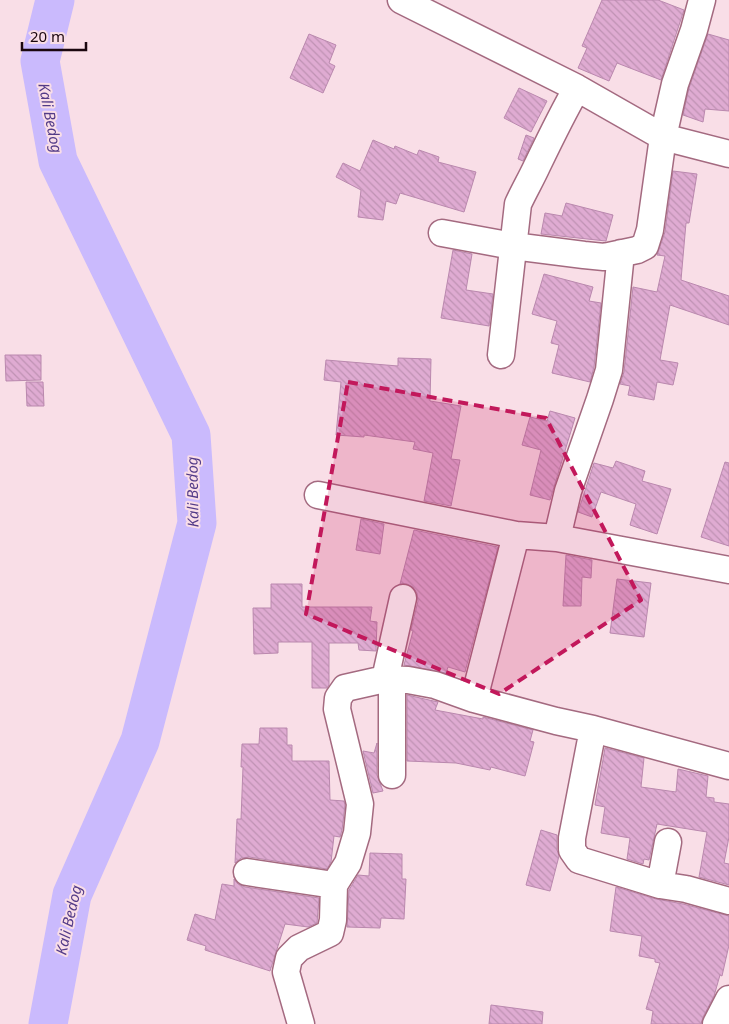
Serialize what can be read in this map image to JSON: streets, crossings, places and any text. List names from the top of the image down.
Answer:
{
  "water": ["Kali Bedog"],
  "scale_bar": "20 m"
}
